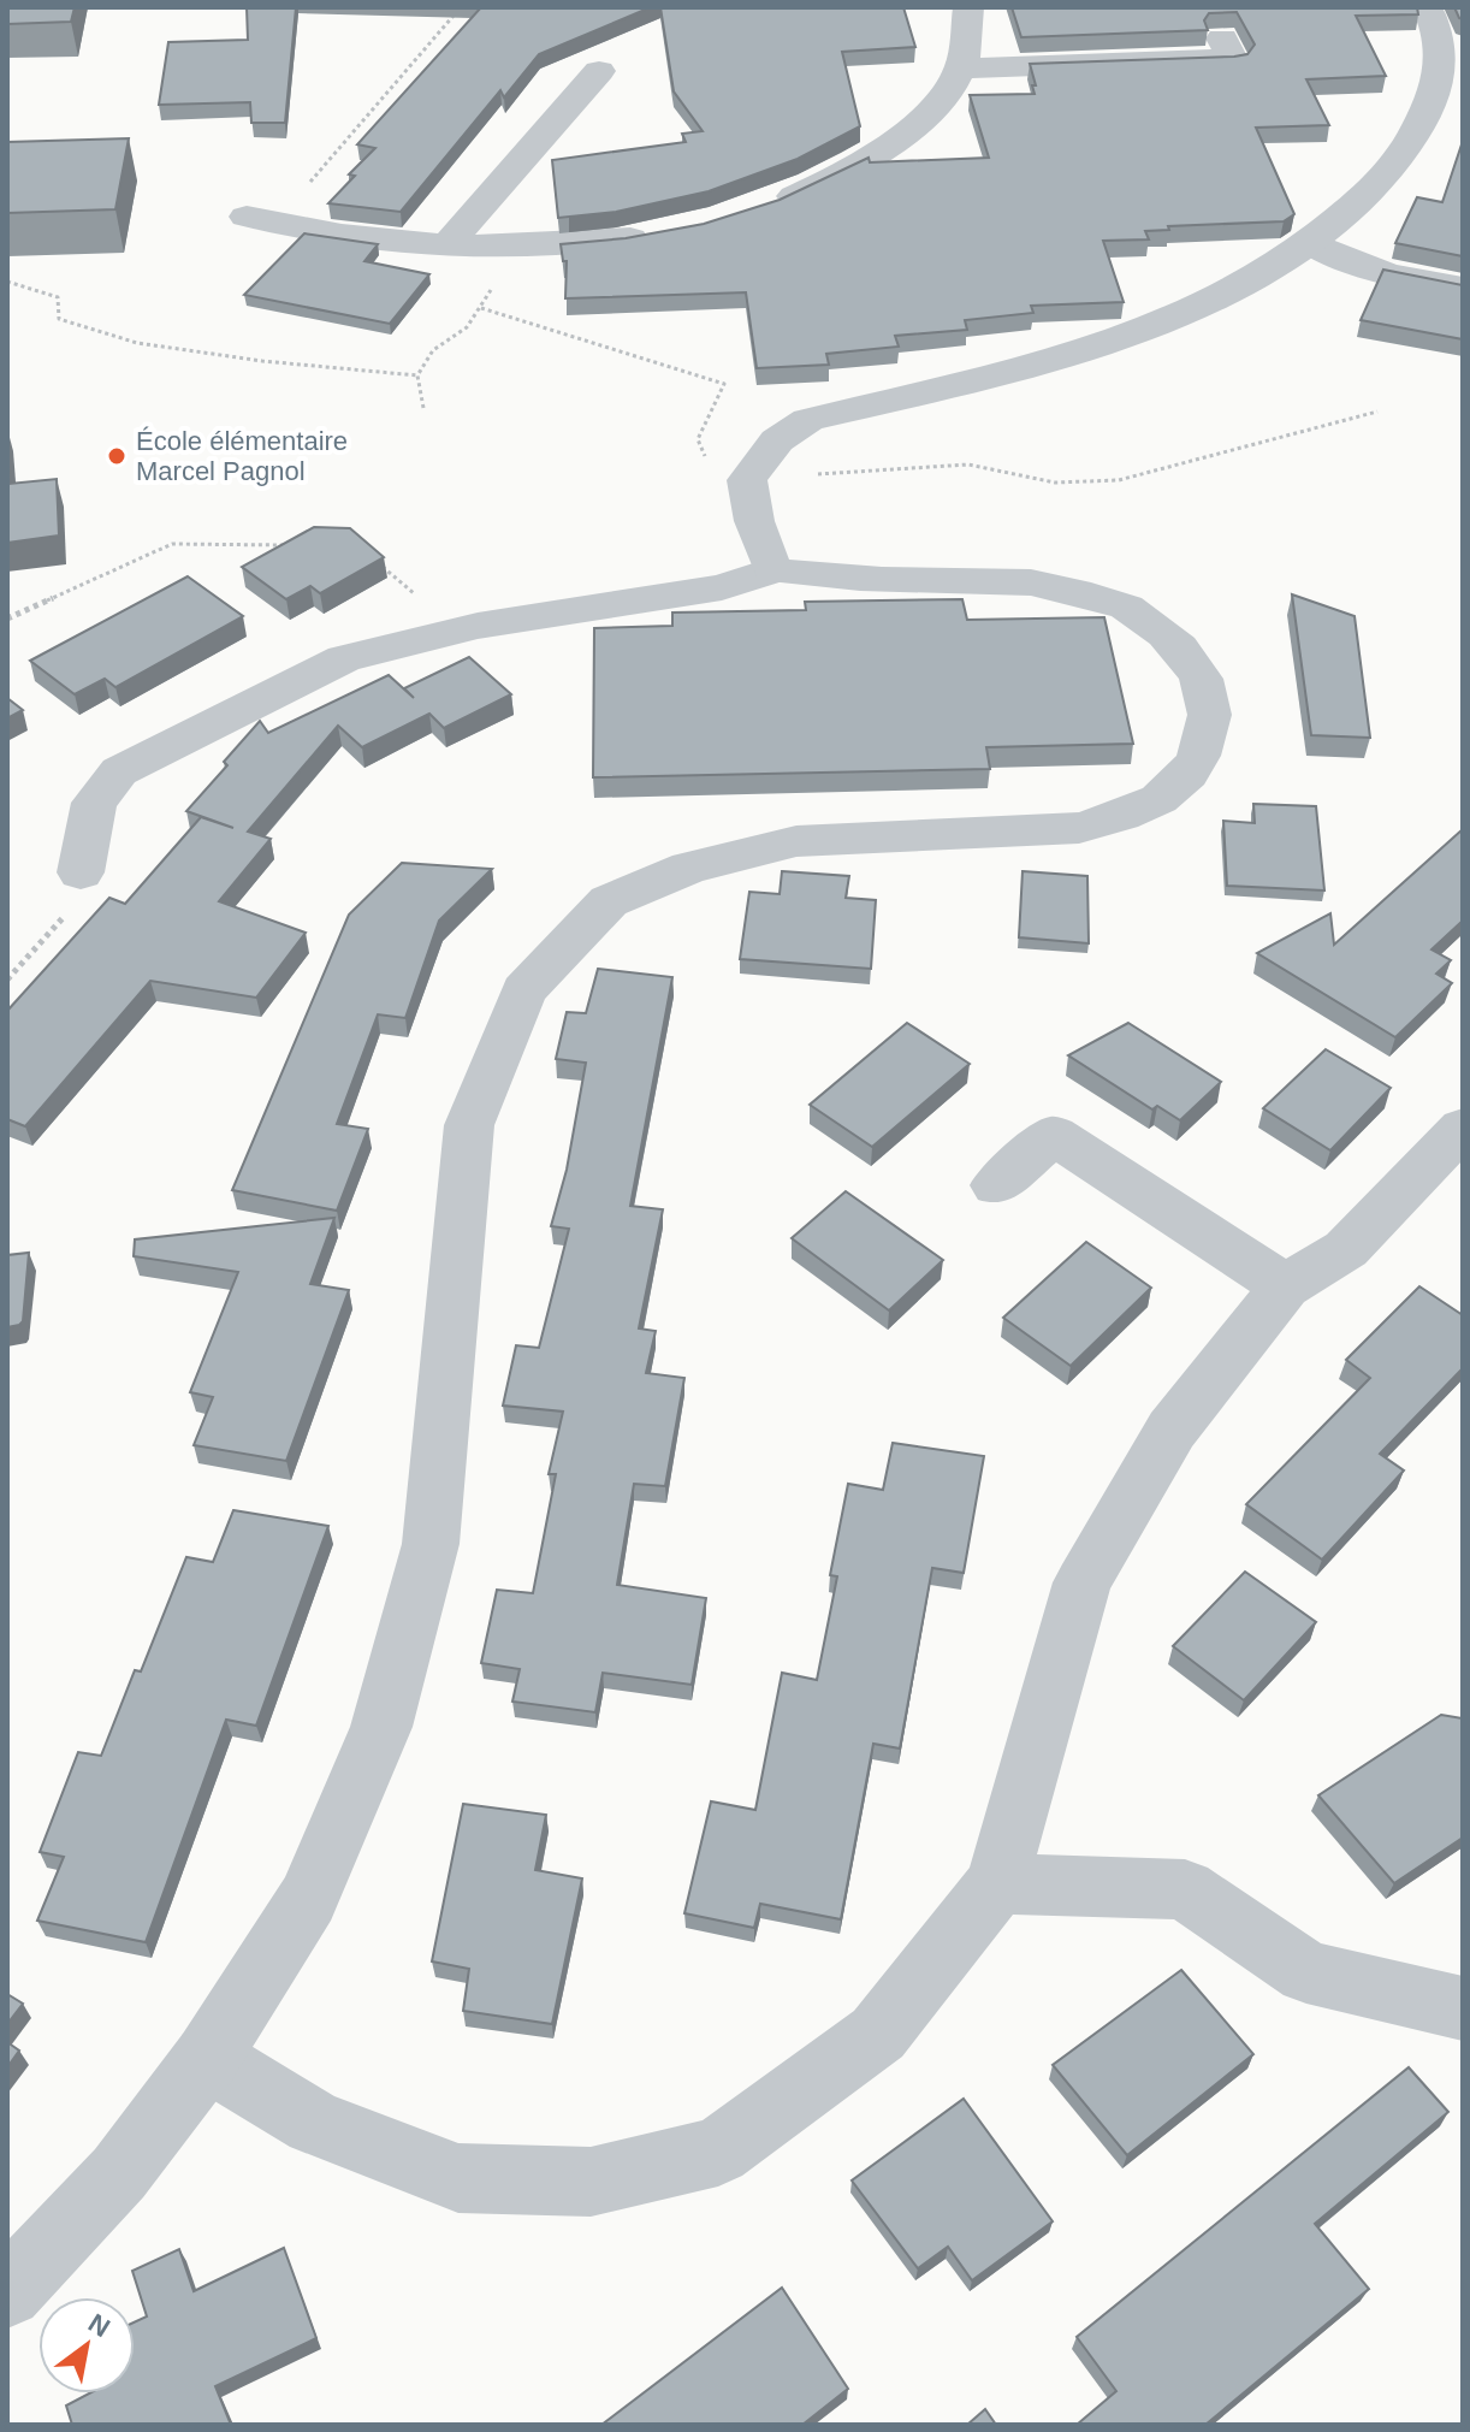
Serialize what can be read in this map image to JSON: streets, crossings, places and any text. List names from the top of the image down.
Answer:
{
  "places": ["École élémentaire Marcel Pagnol"],
  "north": "top right"
}
